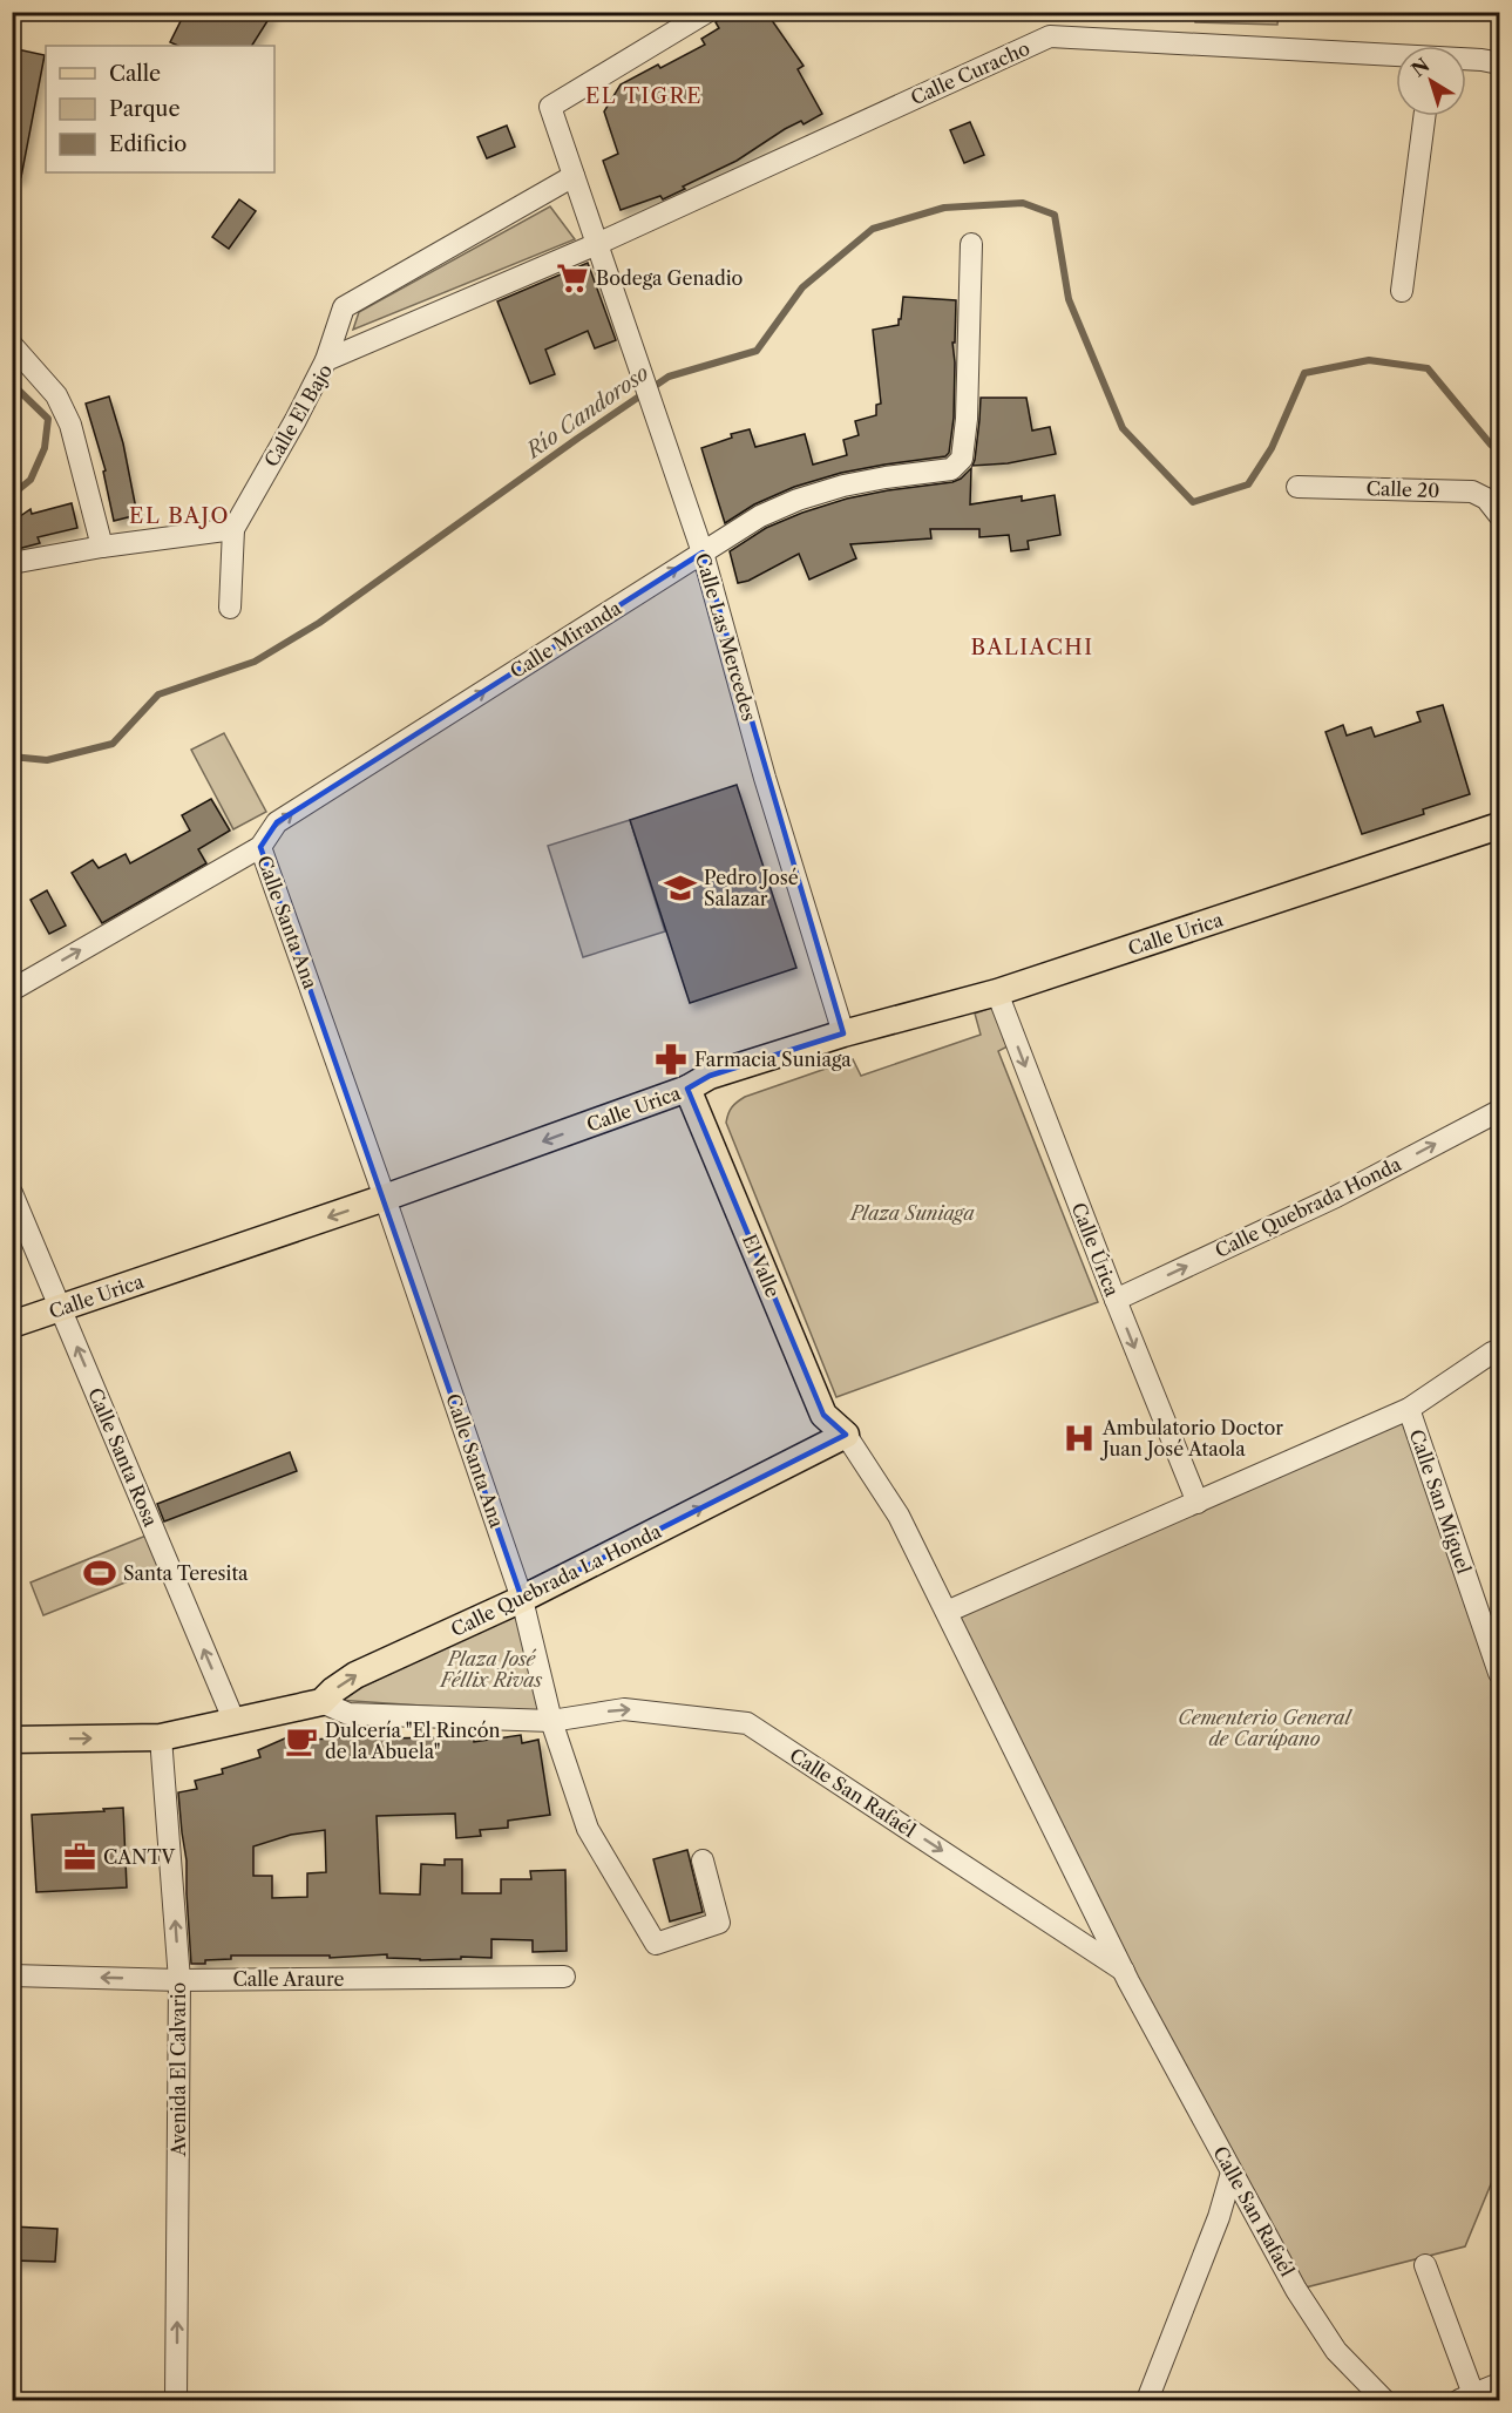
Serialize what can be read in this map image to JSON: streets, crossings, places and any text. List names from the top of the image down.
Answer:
{
  "streets": {
    "main road": ["Calle Urica", "El Valle", "Calle Quebrada La Honda"],
    "street": [
      "Calle Curacho",
      "Calle El Bajo",
      "Calle 20",
      "Calle Las Mercedes",
      "Calle Miranda",
      "Calle Santa Ana",
      "Calle Quebrada Honda",
      "Calle Úrica",
      "Calle Santa Rosa",
      "Calle San Miguel",
      "Calle San Rafaél",
      "Calle Araure",
      "Avenida El Calvario"
    ]
  },
  "crossings": [
    ["Calle Curacho", "Calle El Bajo"],
    ["Calle Curacho", "Calle Las Mercedes"],
    ["Calle El Bajo", "Calle Las Mercedes"],
    ["Calle Las Mercedes", "Calle Miranda"],
    ["Calle Las Mercedes", "Calle Urica"],
    ["Calle Miranda", "Calle Santa Ana"],
    ["Calle Santa Ana", "Calle Urica"],
    ["Calle Santa Ana", "Calle Quebrada La Honda"],
    ["Calle Santa Ana", "Calle San Rafaél"],
    ["Calle Urica", "Calle Úrica"],
    ["Calle Urica", "El Valle"],
    ["Calle Urica", "Calle Santa Rosa"],
    ["Calle Quebrada Honda", "Calle Úrica"],
    ["El Valle", "Calle Quebrada La Honda"],
    ["El Valle", "Calle San Rafaél"],
    ["Calle Santa Rosa", "Calle Quebrada La Honda"],
    ["Calle Quebrada La Honda", "Calle San Rafaél"],
    ["Calle Quebrada La Honda", "Avenida El Calvario"],
    ["Calle Araure", "Avenida El Calvario"]
  ],
  "one_way": [
    "Calle Miranda",
    "Calle Urica",
    "Calle Quebrada Honda",
    "Calle Úrica",
    "Calle Santa Rosa",
    "Calle Quebrada La Honda",
    "Calle San Rafaél",
    "Avenida El Calvario"
  ],
  "districts": ["EL TIGRE", "EL BAJO", "BALIACHI"],
  "water": ["Río Candoroso"],
  "parks": ["Plaza Suniaga", "Plaza José Féllix Rivas", "Cementerio General de Carúpano"],
  "places": {
    "supermarket": ["Bodega Genadio"],
    "school or university": ["Pedro José Salazar"],
    "pharmacy": ["Farmacia Suniaga"],
    "hospital": ["Ambulatorio Doctor Juan José Ataola"],
    "sports": ["Santa Teresita"],
    "cafe": ["Dulcería \"El Rincón de la Abuela\""],
    "office": ["CANTV"]
  },
  "legend": ["Calle", "Parque", "Edificio"],
  "north": "top left"
}
